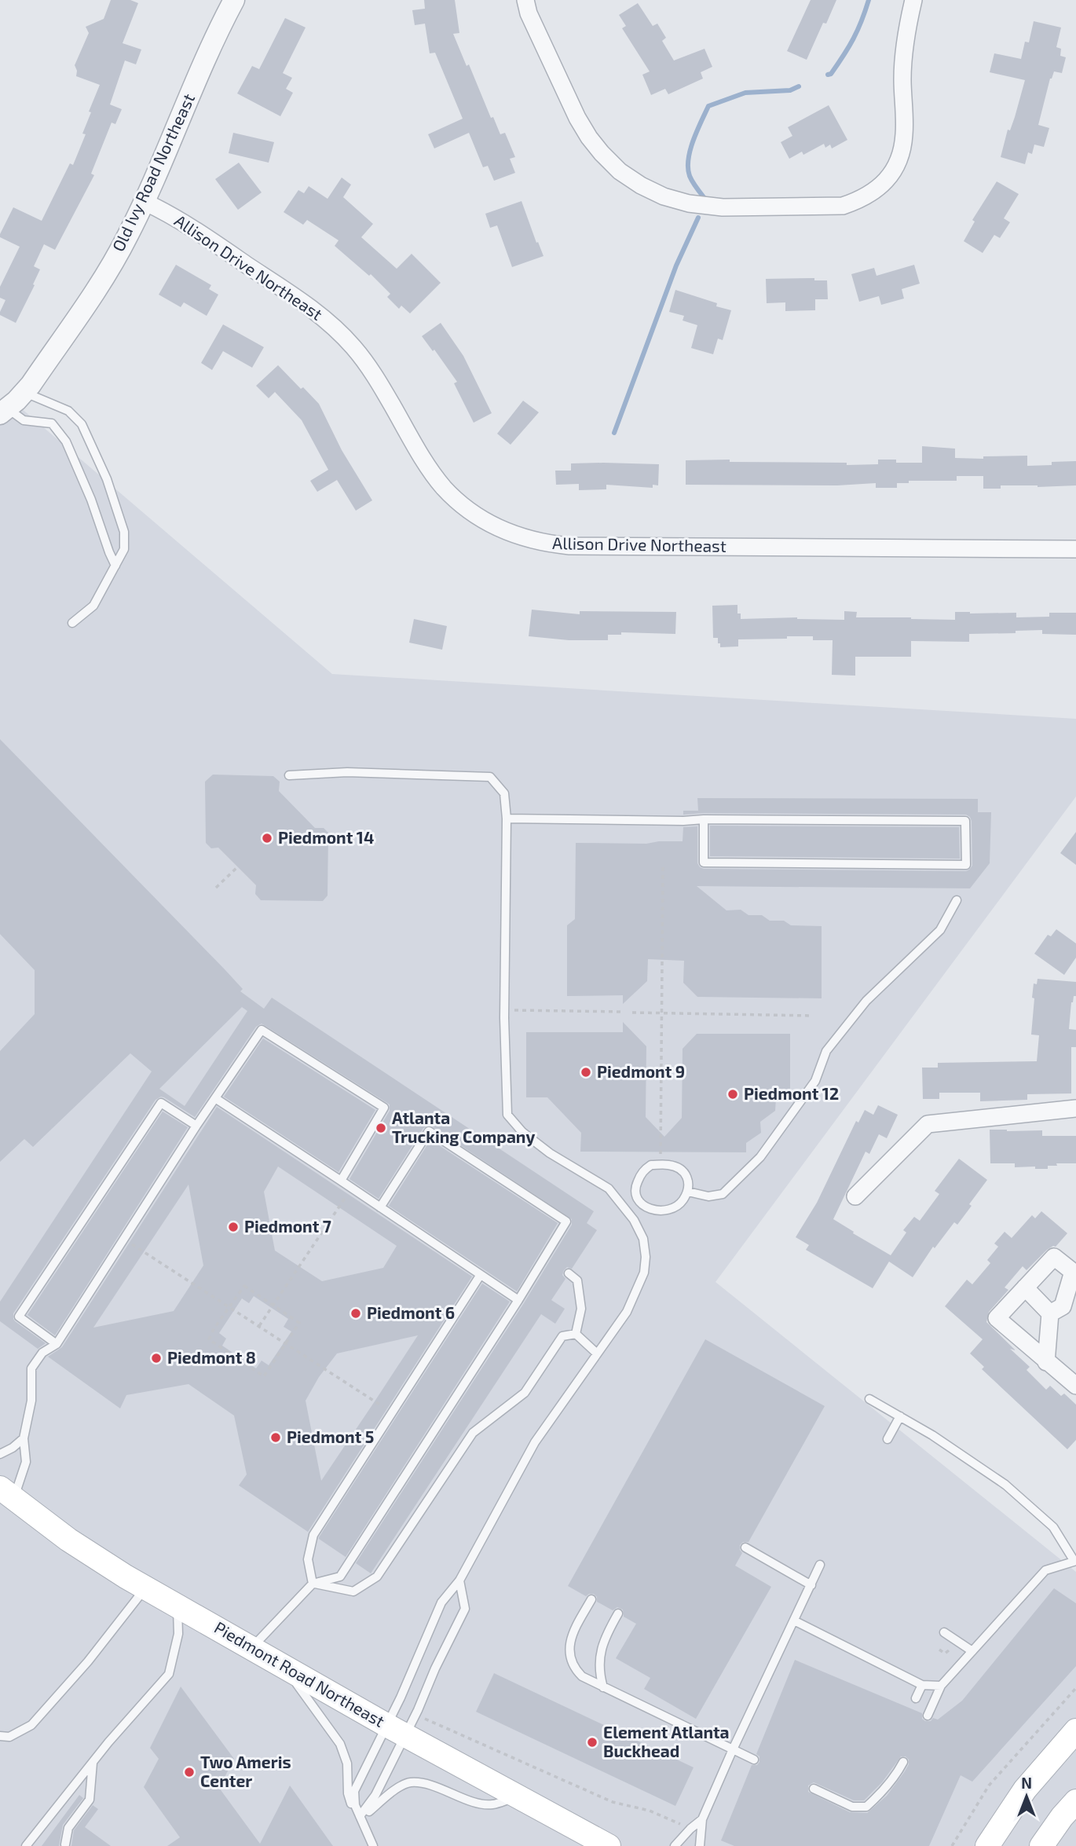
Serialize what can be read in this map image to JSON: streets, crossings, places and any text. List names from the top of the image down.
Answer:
{
  "streets": {
    "main road": ["Piedmont Road Northeast"],
    "street": ["Old Ivy Road Northeast", "Allison Drive Northeast"]
  },
  "crossings": [
    ["Old Ivy Road Northeast", "Allison Drive Northeast"]
  ],
  "places": [
    "Piedmont 14",
    "Piedmont 9",
    "Piedmont 12",
    "Atlanta Trucking Company",
    "Piedmont 7",
    "Piedmont 6",
    "Piedmont 8",
    "Piedmont 5",
    "Element Atlanta Buckhead",
    "Two Ameris Center"
  ],
  "north": "top"
}
